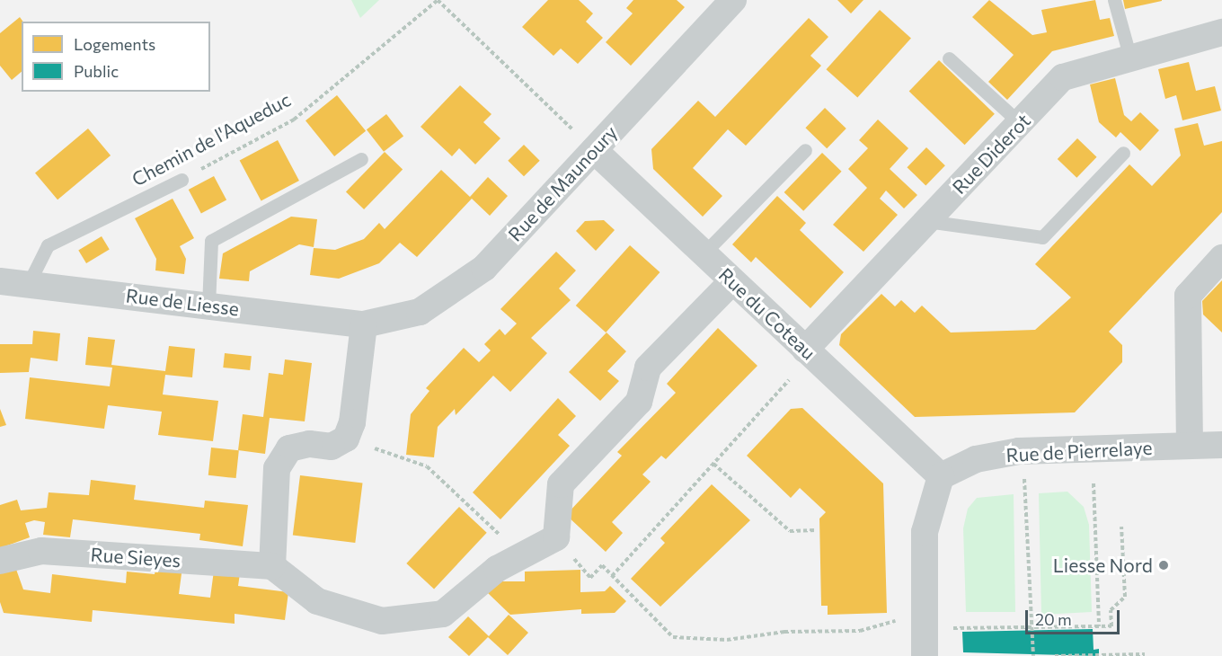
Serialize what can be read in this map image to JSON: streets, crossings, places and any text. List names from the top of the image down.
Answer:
{
  "streets": {
    "street": [
      "Rue Diderot",
      "Rue de Maunoury",
      "Rue de Liesse",
      "Rue du Coteau",
      "Rue de Pierrelaye",
      "Rue Sieyes"
    ],
    "lane": ["Chemin de l'Aqueduc"]
  },
  "crossings": [
    ["Chemin de l'Aqueduc", "Rue de Liesse"],
    ["Rue Diderot", "Rue du Coteau"],
    ["Rue de Maunoury", "Rue de Liesse"],
    ["Rue de Maunoury", "Rue du Coteau"],
    ["Rue du Coteau", "Rue de Pierrelaye"]
  ],
  "places": ["Liesse Nord"],
  "legend": ["Logements", "Public"],
  "scale_bar": "20 m"
}
